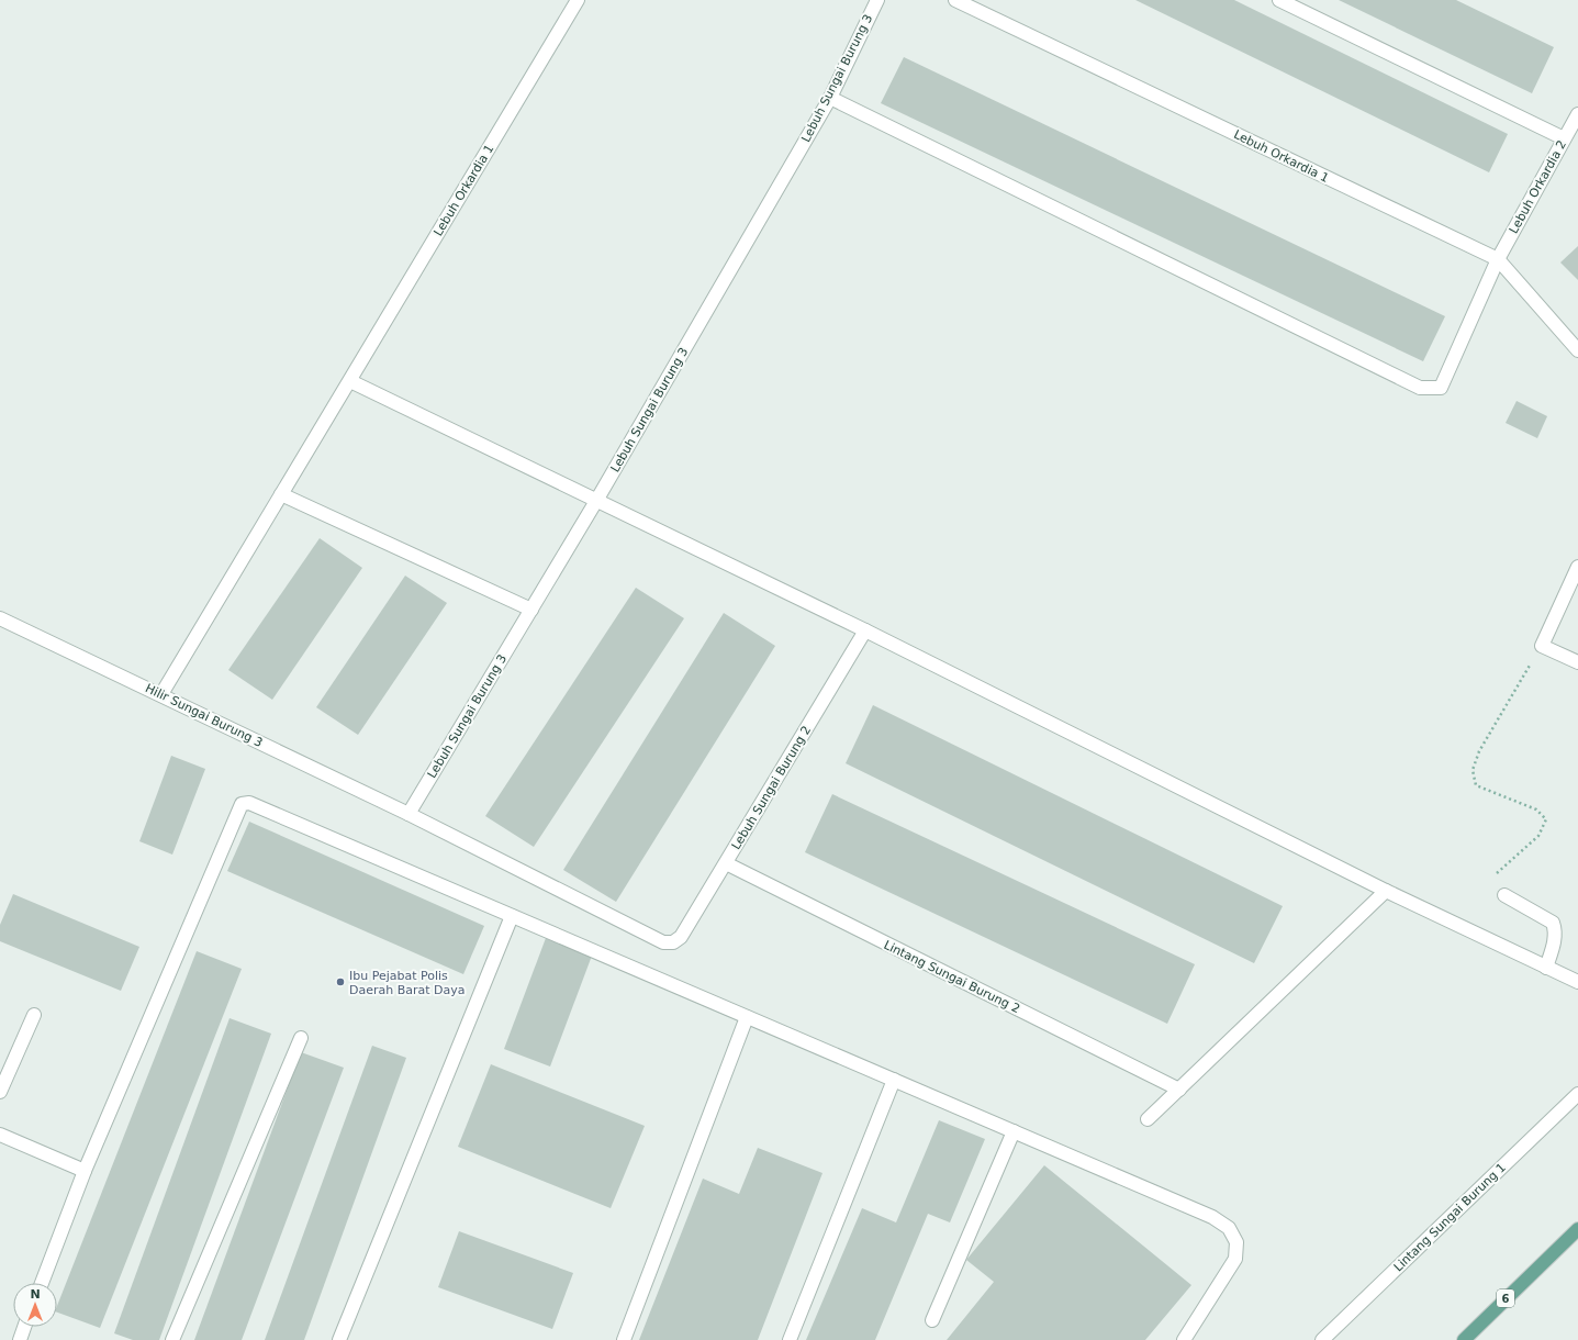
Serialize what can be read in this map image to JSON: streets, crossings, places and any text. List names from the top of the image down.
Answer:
{
  "streets": {
    "main road": ["6"],
    "street": [
      "Lebuh Sungai Burung 3",
      "Lebuh Orkardia 1",
      "Lebuh Orkardia 2",
      "Hilir Sungai Burung 3",
      "Lebuh Sungai Burung 2",
      "Lintang Sungai Burung 2",
      "Lintang Sungai Burung 1"
    ]
  },
  "crossings": [
    ["Lebuh Sungai Burung 3", "Lebuh Orkardia 2"],
    ["Lebuh Sungai Burung 3", "Hilir Sungai Burung 3"],
    ["Lebuh Orkardia 1", "Lebuh Orkardia 2"],
    ["Lebuh Orkardia 1", "Hilir Sungai Burung 3"],
    ["Hilir Sungai Burung 3", "Lebuh Sungai Burung 2"],
    ["Lebuh Sungai Burung 2", "Lintang Sungai Burung 2"]
  ],
  "places": ["Ibu Pejabat Polis Daerah Barat Daya"],
  "north": "top"
}
